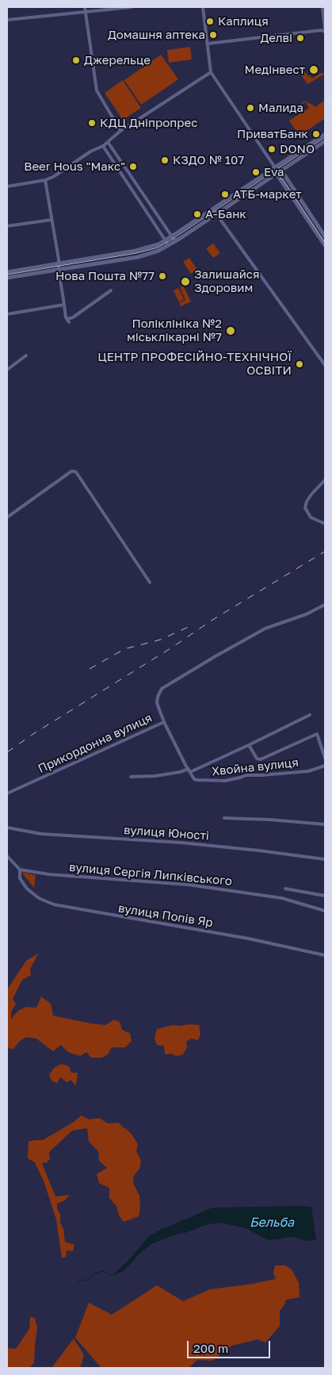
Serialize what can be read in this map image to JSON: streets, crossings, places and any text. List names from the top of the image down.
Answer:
{
  "streets": {
    "street": [
      "Прикордонна вулиця",
      "Хвойна вулиця",
      "вулиця Юності",
      "вулиця Сергія Липківського",
      "вулиця Попів Яр"
    ]
  },
  "crossings": [
    ["вулиця Сергія Липківського", "вулиця Попів Яр"]
  ],
  "water": ["Бельба"],
  "places": [
    "Каплиця",
    "Домашня аптека",
    "Делві",
    "Джерельце",
    "Медінвест",
    "Малида",
    "КДЦ Дніпропрес",
    "ПриватБанк",
    "DONO",
    "КЗДО № 107",
    "Beer Hous \"Макс\"",
    "Eva",
    "АТБ-маркет",
    "А-Банк",
    "Нова Пошта №77",
    "Залишайся Здоровим",
    "Поліклініка №2 міськлікарні №7",
    "ЦЕНТР ПРОФЕСІЙНО-ТЕХНІЧНОЇ ОСВІТИ"
  ],
  "scale_bar": "200 m"
}
